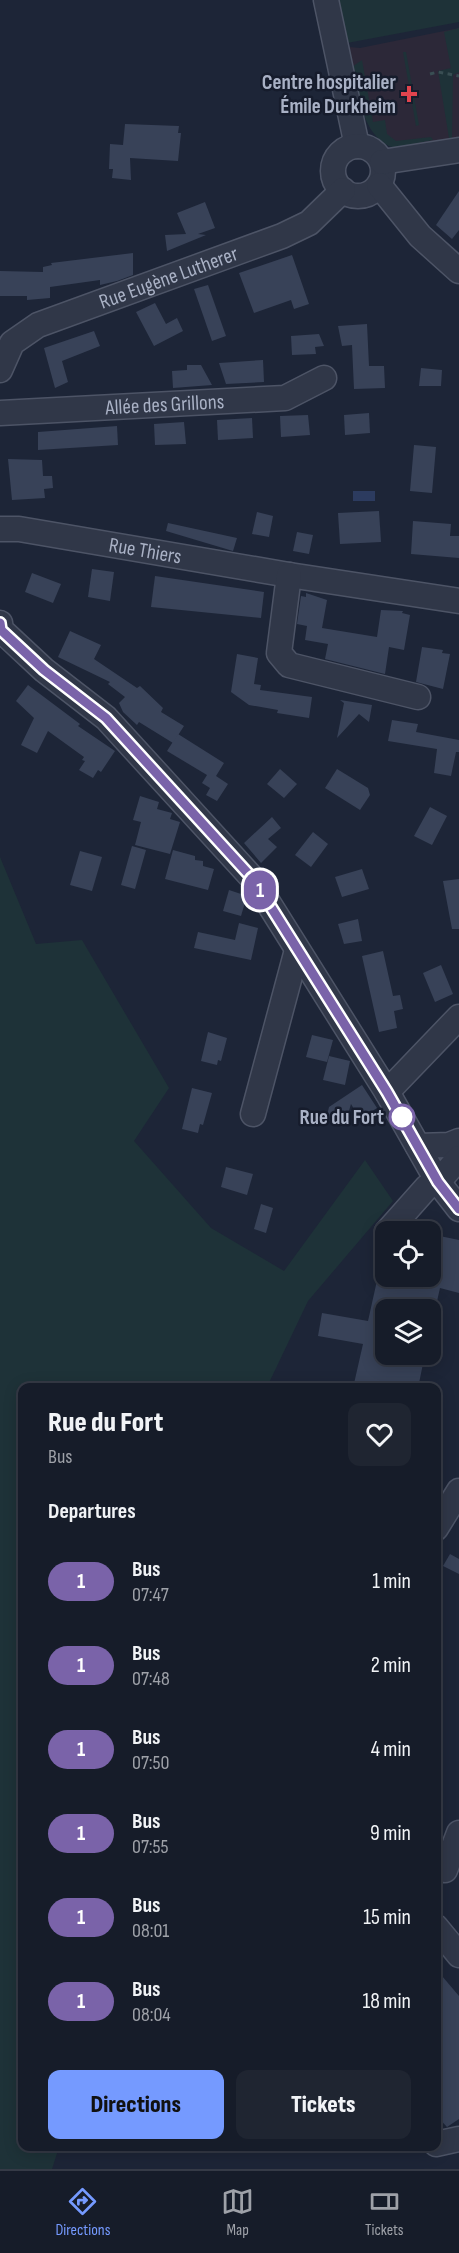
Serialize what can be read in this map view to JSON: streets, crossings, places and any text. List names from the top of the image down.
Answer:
{
  "streets": {
    "street": ["Rue Eugène Lutherer", "Allée des Grillons", "Rue Thiers"]
  },
  "places": {
    "health": ["Centre hospitalier Émile Durkheim"],
    "other": ["Rue du Fort"]
  },
  "lines": ["bus line 1"],
  "page": {
    "on_map": "1",
    "heading": [
      ["Rue du Fort", "Bus"],
      "Departures"
    ],
    "list": [
      {
        "mark": "1",
        "name": "Bus",
        "note": "07:47",
        "value": "1 min"
      },
      {
        "mark": "1",
        "name": "Bus",
        "note": "07:48",
        "value": "2 min"
      },
      {
        "mark": "1",
        "name": "Bus",
        "note": "07:50",
        "value": "4 min"
      },
      {
        "mark": "1",
        "name": "Bus",
        "note": "07:55",
        "value": "9 min"
      },
      {
        "mark": "1",
        "name": "Bus",
        "note": "08:01",
        "value": "15 min"
      },
      {
        "mark": "1",
        "name": "Bus",
        "note": "08:04",
        "value": "18 min"
      }
    ],
    "buttons": ["Directions", "Tickets"],
    "tabs": ["Directions", "Map", "Tickets"]
  }
}
